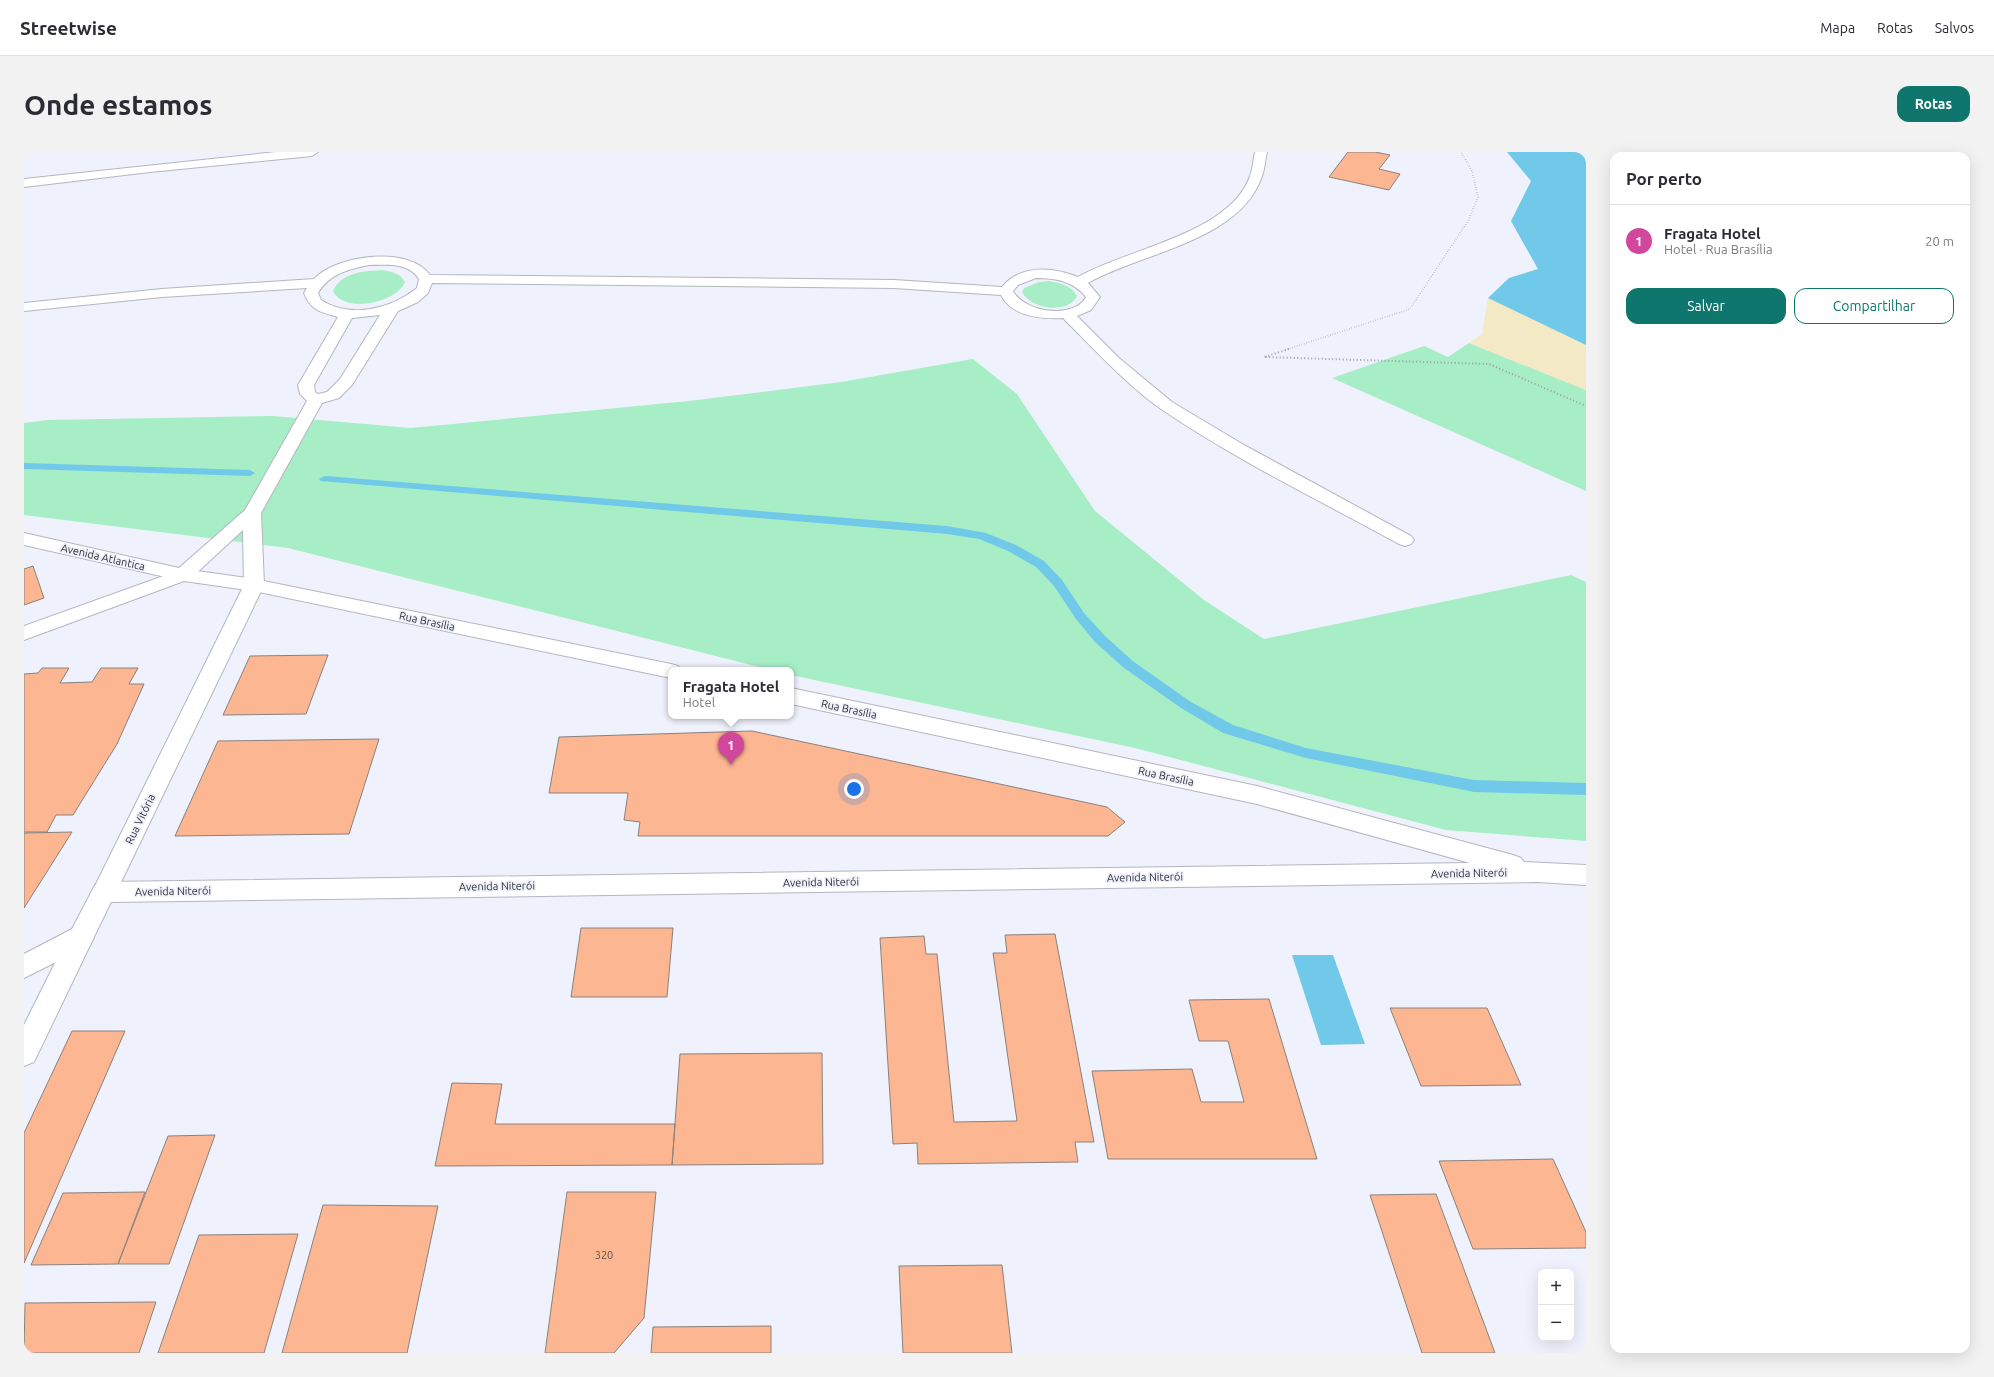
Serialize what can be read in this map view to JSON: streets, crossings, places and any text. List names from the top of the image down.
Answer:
{
  "streets": {
    "street": [
      "Avenida Atlantica",
      "Rua Brasília",
      "Rua Vitória",
      "Avenida Niterói"
    ]
  },
  "crossings": [
    ["Avenida Atlantica", "Rua Brasília"],
    ["Rua Brasília", "Rua Vitória"],
    ["Rua Brasília", "Avenida Niterói"],
    ["Rua Vitória", "Avenida Niterói"]
  ],
  "house_numbers": ["320"],
  "page": {
    "header": "Streetwise",
    "nav": ["Mapa", "Rotas", "Salvos"],
    "buttons": [
      "Rotas",
      ["Salvar", "Compartilhar"]
    ],
    "title": "Onde estamos",
    "heading": "Por perto",
    "list": [
      {
        "mark": "1",
        "name": "Fragata Hotel",
        "note": "Hotel · Rua Brasília",
        "value": "20 m"
      }
    ],
    "popup": ["Fragata Hotel", "Hotel"],
    "pins": "1",
    "map_buttons": ["+", "−"]
  }
}
